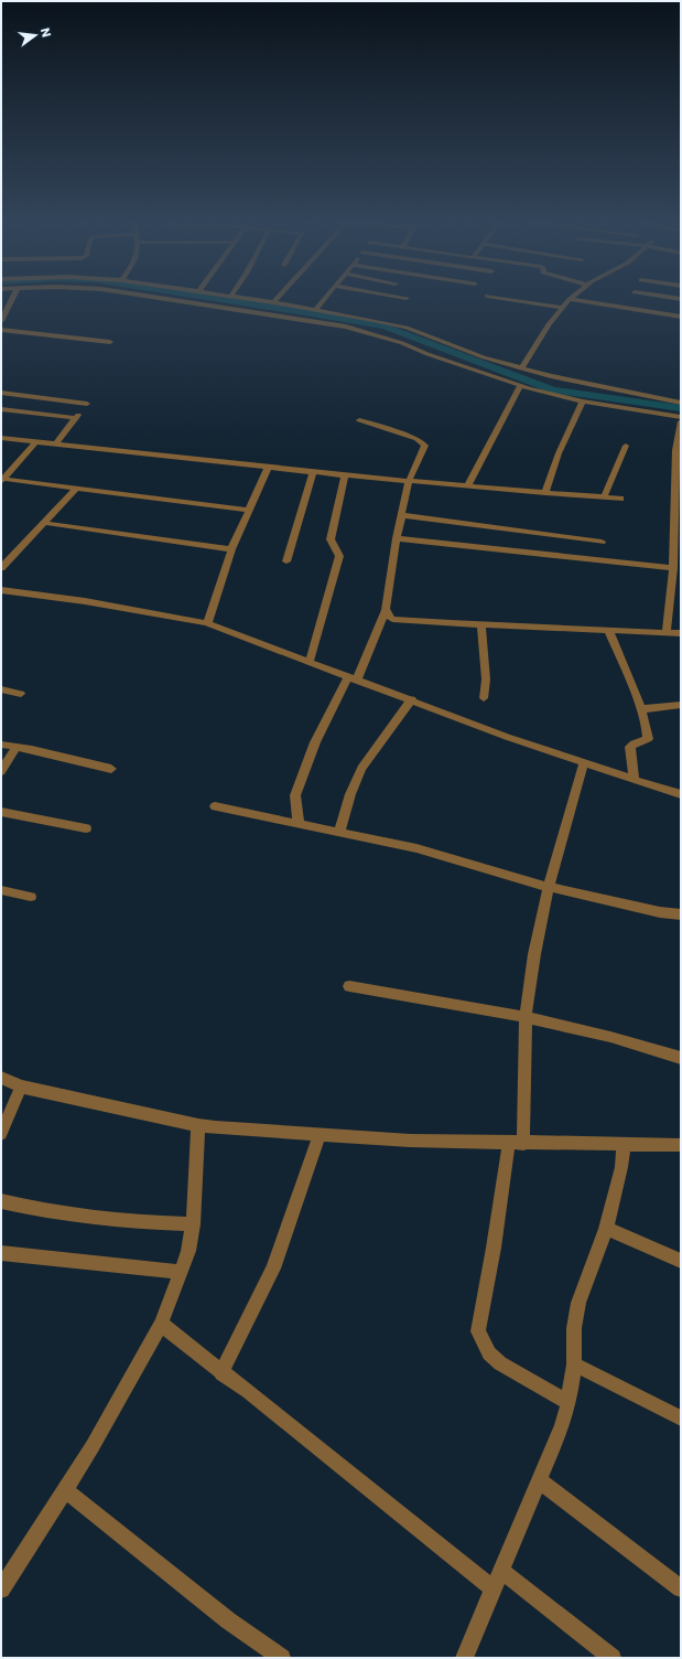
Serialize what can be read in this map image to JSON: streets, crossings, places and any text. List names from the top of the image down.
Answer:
{
  "north": "right"
}
